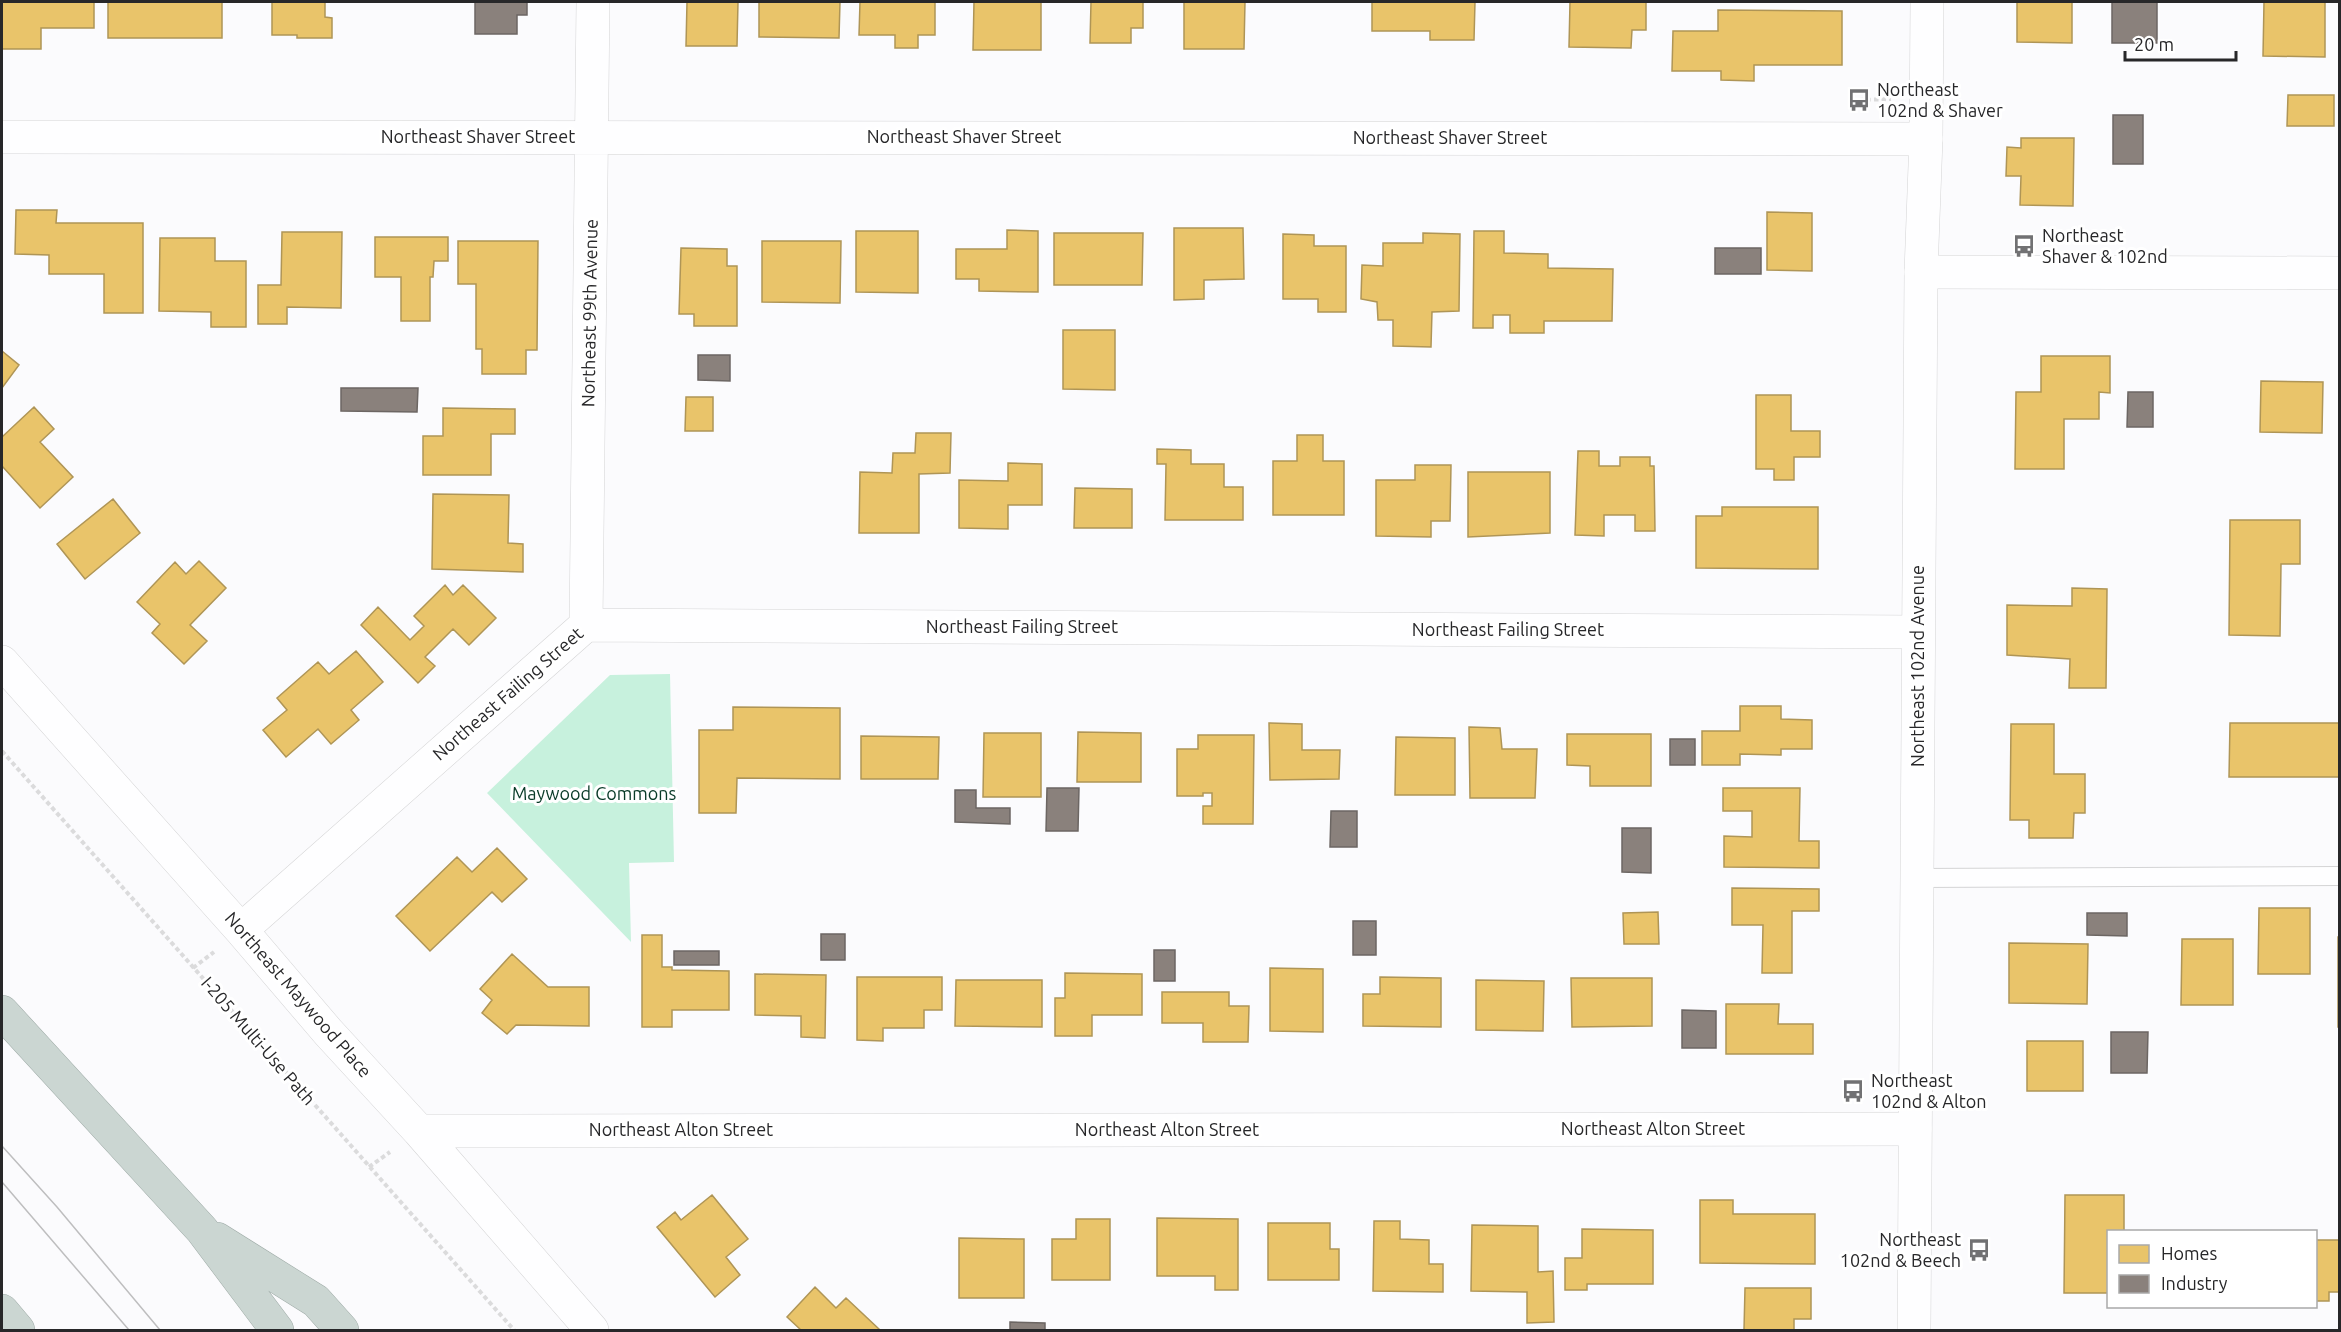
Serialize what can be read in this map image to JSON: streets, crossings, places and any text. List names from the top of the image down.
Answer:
{
  "streets": {
    "street": [
      "Northeast Shaver Street",
      "Northeast 99th Avenue",
      "Northeast Failing Street",
      "Northeast 102nd Avenue",
      "Northeast Maywood Place",
      "Northeast Alton Street"
    ],
    "path": ["I-205 Multi-Use Path"]
  },
  "crossings": [
    ["Northeast Shaver Street", "Northeast 99th Avenue"],
    ["Northeast Shaver Street", "Northeast 102nd Avenue"],
    ["Northeast 99th Avenue", "Northeast Failing Street"],
    ["Northeast Failing Street", "Northeast 102nd Avenue"],
    ["Northeast Failing Street", "Northeast Maywood Place"],
    ["Northeast 102nd Avenue", "Northeast Alton Street"],
    ["Northeast Maywood Place", "Northeast Alton Street"]
  ],
  "parks": ["Maywood Commons"],
  "places": {
    "bus stop": [
      "Northeast 102nd & Shaver",
      "Northeast Shaver & 102nd",
      "Northeast 102nd & Alton",
      "Northeast 102nd & Beech"
    ]
  },
  "legend": ["Homes", "Industry"],
  "scale_bar": "20 m"
}
